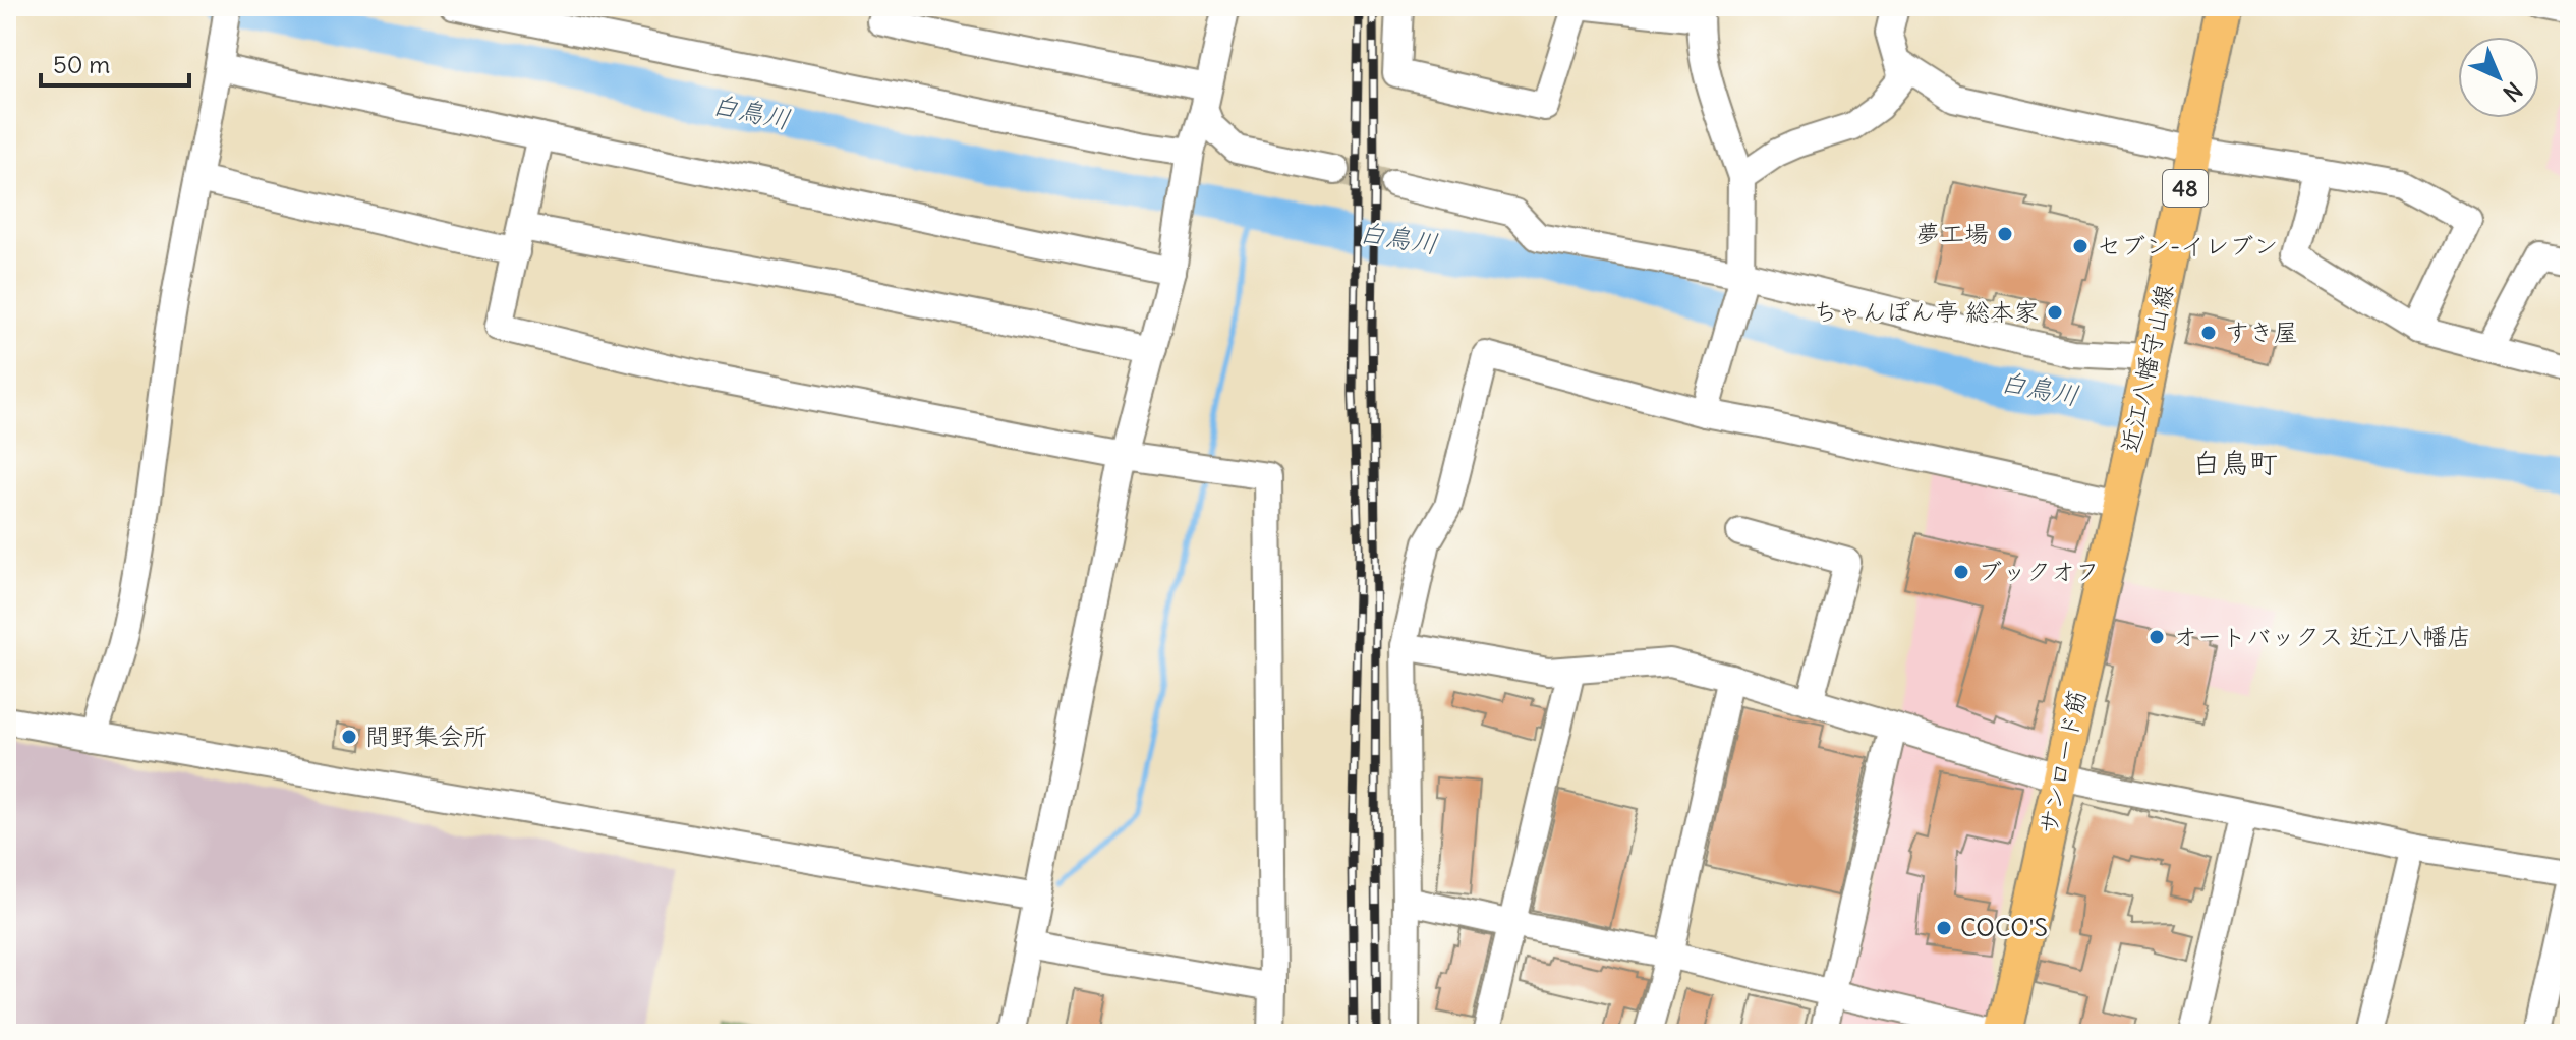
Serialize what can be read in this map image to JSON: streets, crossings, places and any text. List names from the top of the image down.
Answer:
{
  "streets": {
    "main road": ["48", "近江八幡守山線", "サンロード筋"]
  },
  "crossings": [
    ["近江八幡守山線", "サンロード筋"]
  ],
  "districts": ["白鳥町"],
  "water": ["白鳥川"],
  "places": [
    "夢工場",
    "セブン-イレブン",
    "ちゃんぽん亭 総本家",
    "すき屋",
    "ブックオフ",
    "オートバックス 近江八幡店",
    "間野集会所",
    "COCO'S"
  ],
  "scale_bar": "50 m",
  "north": "bottom right"
}
